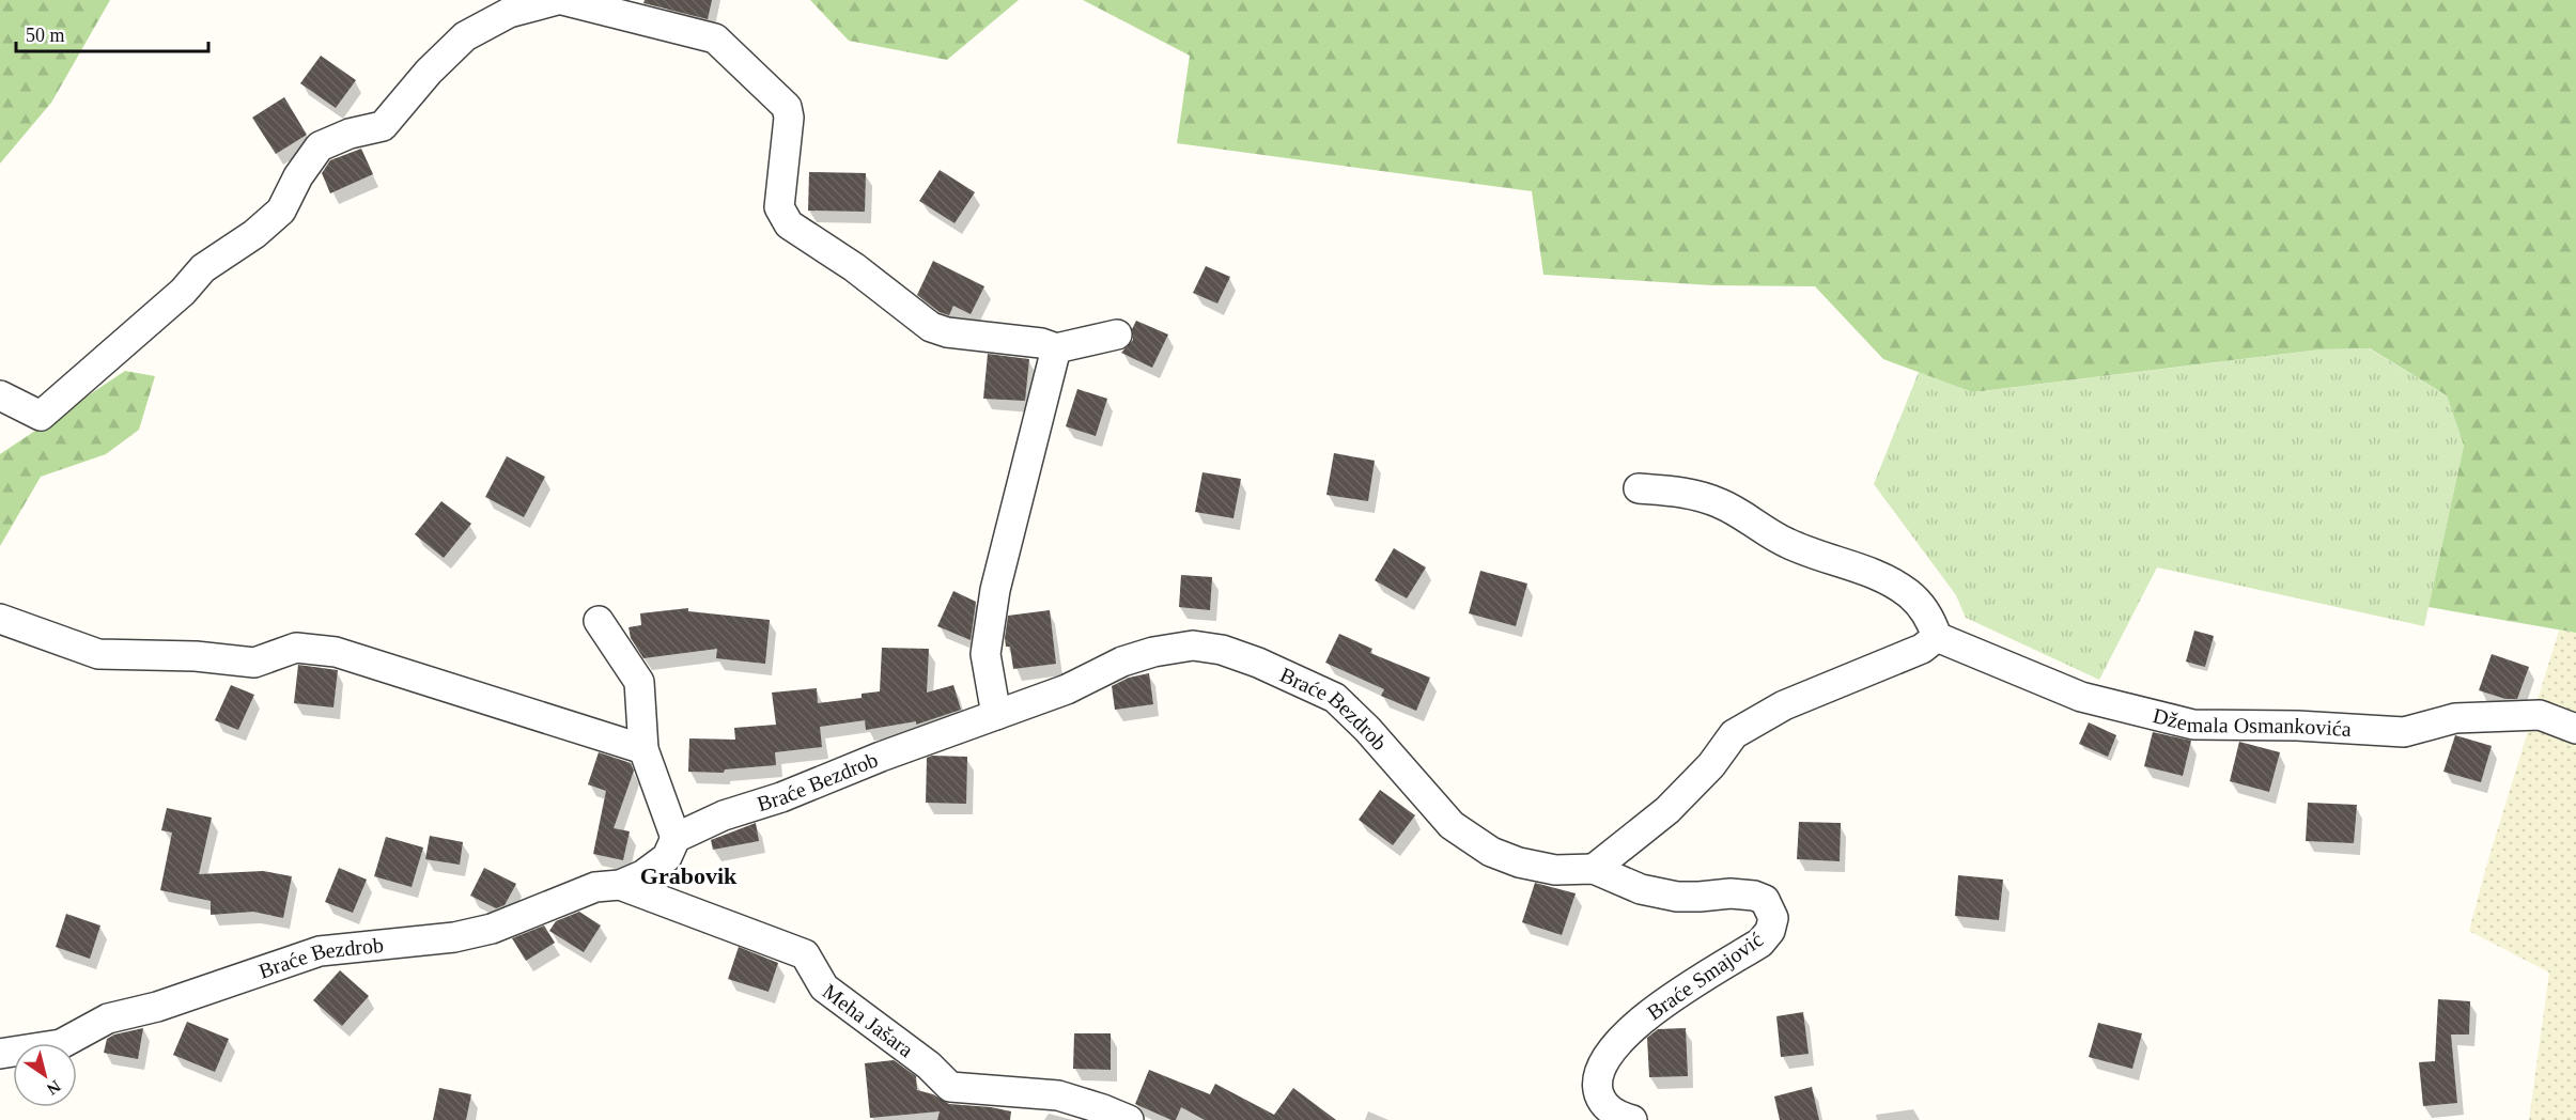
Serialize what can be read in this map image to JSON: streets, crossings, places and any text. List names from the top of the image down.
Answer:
{
  "streets": {
    "street": [
      "Braće Bezdrob",
      "Džemala Osmankovića",
      "Braće Smajović",
      "Meha Jašara"
    ]
  },
  "crossings": [
    ["Braće Bezdrob", "Braće Smajović"],
    ["Braće Bezdrob", "Meha Jašara"]
  ],
  "districts": ["Grabovik"],
  "scale_bar": "50 m",
  "north": "bottom right"
}
